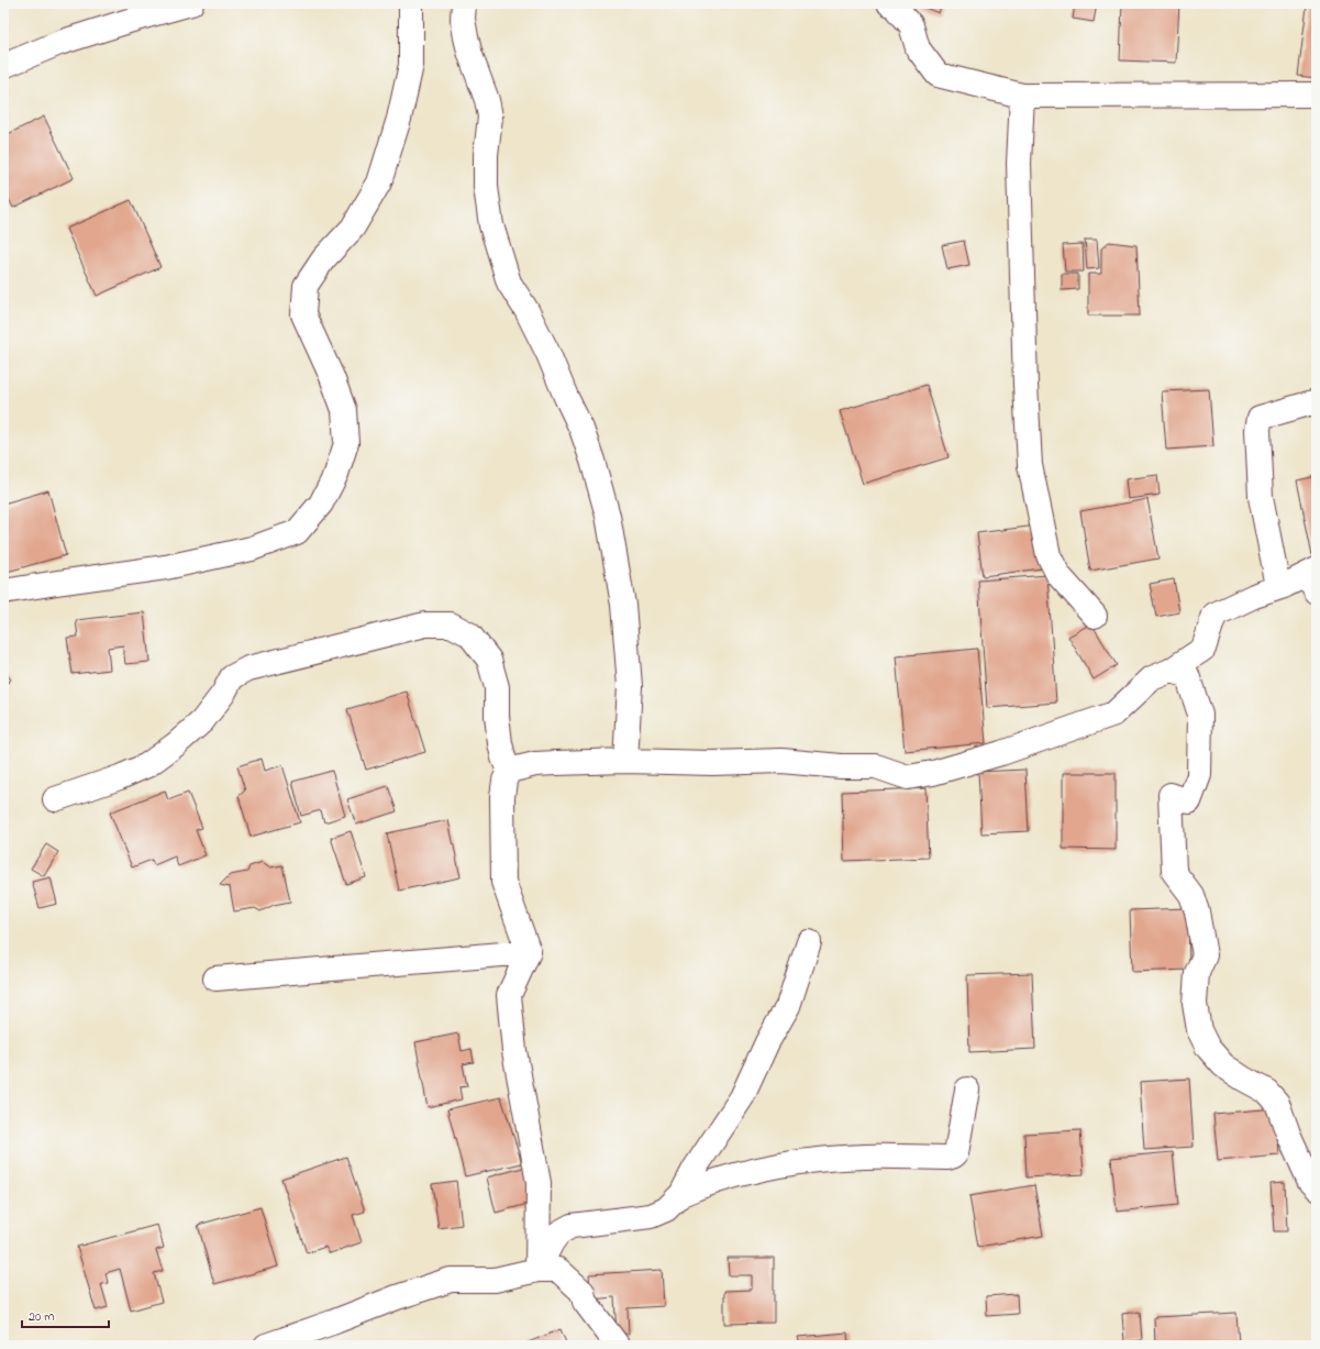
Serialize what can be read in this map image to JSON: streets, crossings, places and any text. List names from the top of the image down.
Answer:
{
  "scale_bar": "20 m"
}
